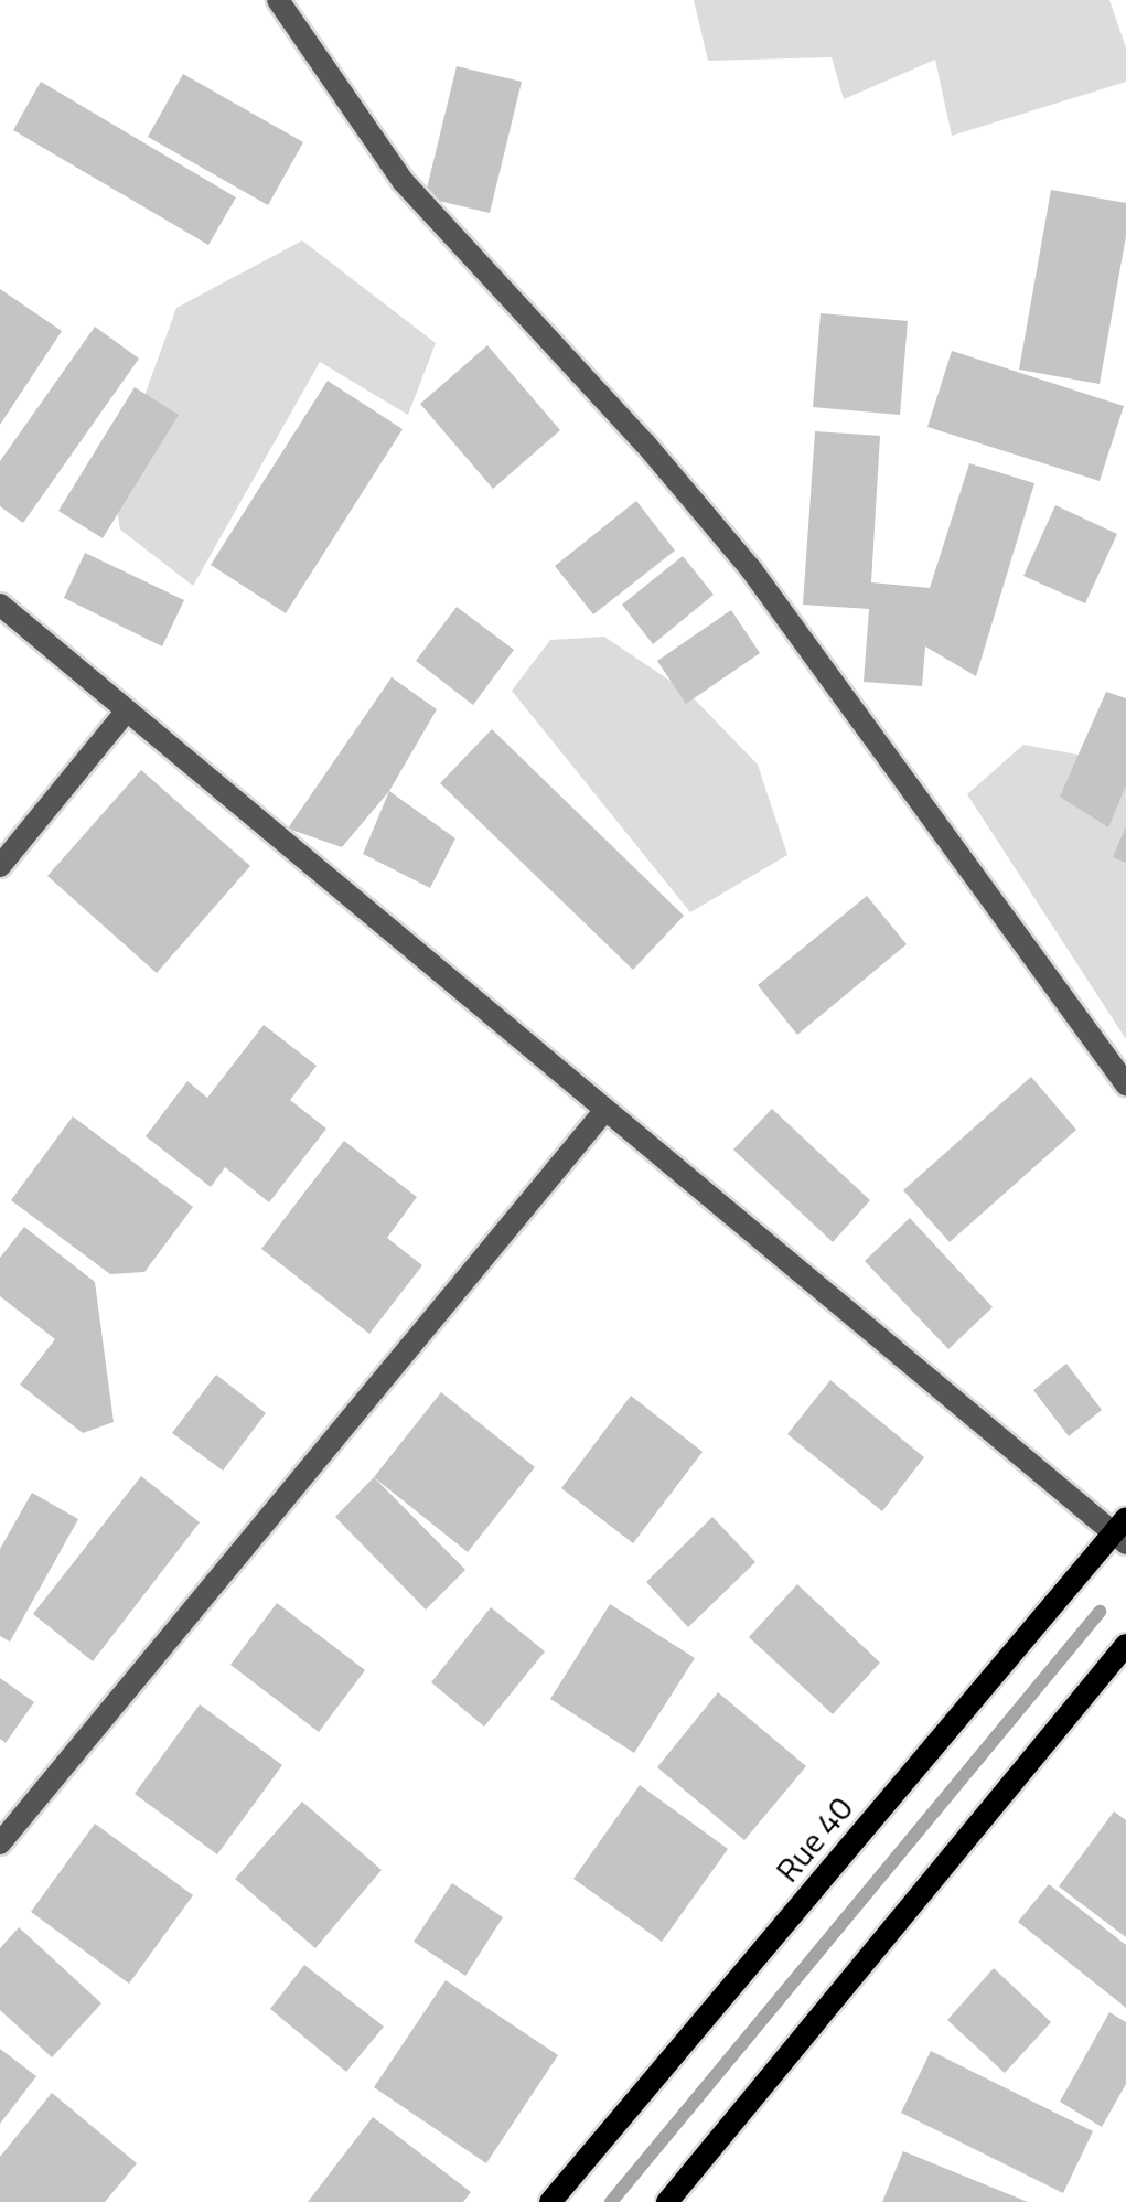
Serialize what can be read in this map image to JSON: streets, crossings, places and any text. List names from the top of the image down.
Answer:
{
  "streets": {
    "main road": ["Rue 40"]
  }
}
